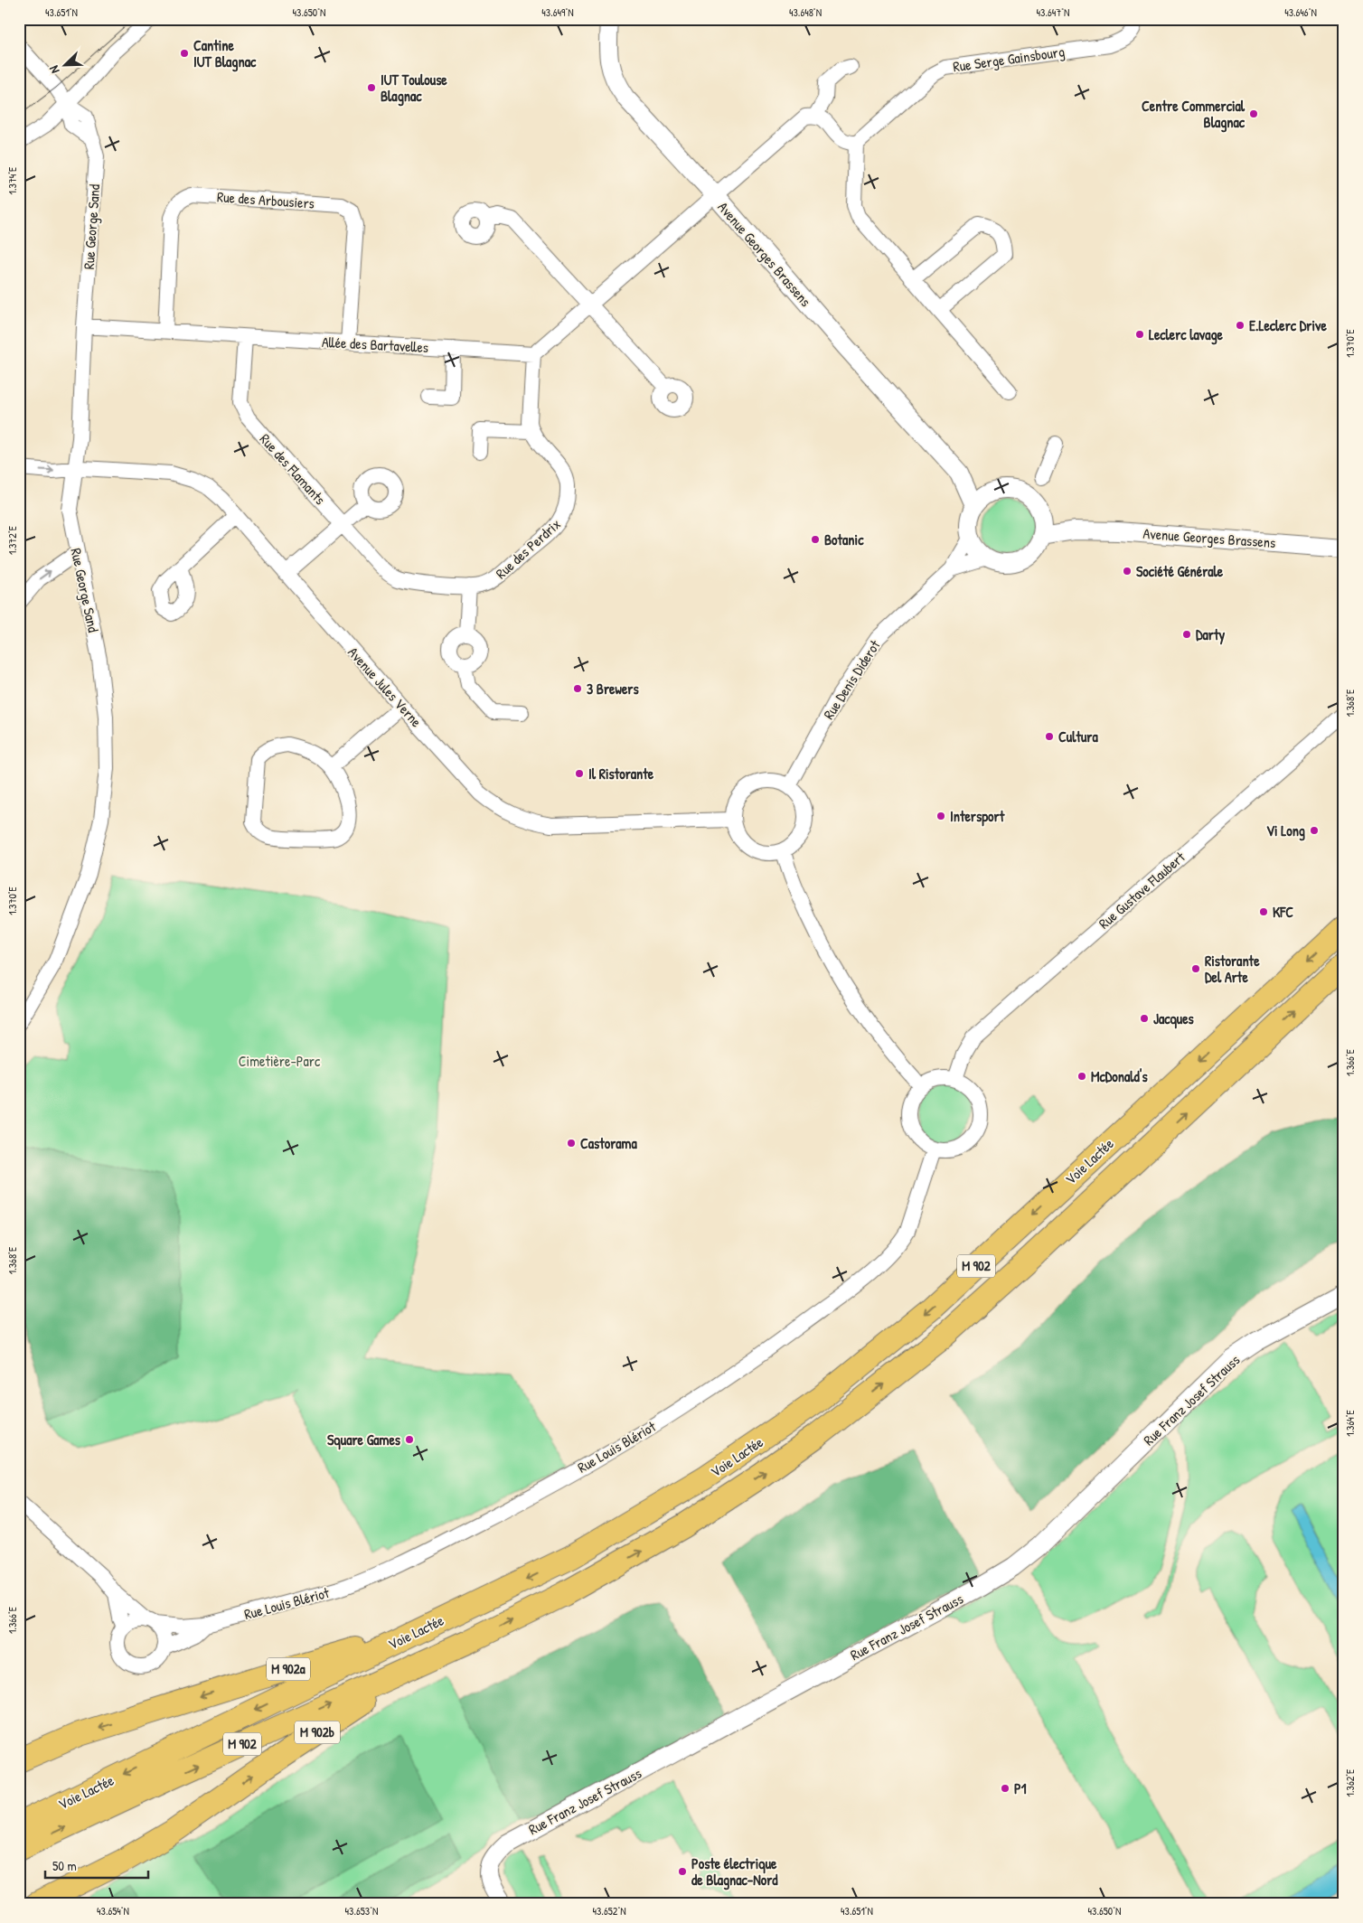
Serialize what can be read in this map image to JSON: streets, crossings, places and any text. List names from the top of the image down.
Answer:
{
  "streets": {
    "highway": [
      "Voie Lactée",
      "M 902",
      "M 902a",
      "M 902b"
    ],
    "street": [
      "Rue Serge Gainsbourg",
      "Rue des Arbousiers",
      "Rue George Sand",
      "Avenue Georges Brassens",
      "Allée des Bartavelles",
      "Rue des Flamants",
      "Rue des Perdrix",
      "Rue Denis Diderot",
      "Avenue Jules Verne",
      "Rue Gustave Flaubert",
      "Rue Franz Josef Strauss",
      "Rue Louis Blériot"
    ]
  },
  "crossings": [
    ["Rue des Arbousiers", "Allée des Bartavelles"],
    ["Rue George Sand", "Allée des Bartavelles"],
    ["Rue George Sand", "Avenue Jules Verne"],
    ["Avenue Georges Brassens", "Rue Denis Diderot"],
    ["Allée des Bartavelles", "Rue des Flamants"],
    ["Rue des Flamants", "Rue des Perdrix"],
    ["Rue Denis Diderot", "Avenue Jules Verne"],
    ["Rue Gustave Flaubert", "Rue Louis Blériot"],
    ["Voie Lactée", "M 902a"],
    ["Voie Lactée", "M 902b"]
  ],
  "parks": ["Cimetière-Parc"],
  "places": [
    "Cantine IUT Blagnac",
    "IUT Toulouse Blagnac",
    "Centre Commercial Blagnac",
    "E.Leclerc Drive",
    "Leclerc lavage",
    "Botanic",
    "Société Générale",
    "Darty",
    "3 Brewers",
    "Cultura",
    "Il Ristorante",
    "Intersport",
    "Vi Long",
    "KFC",
    "Ristorante Del Arte",
    "Jacques",
    "McDonald's",
    "Castorama",
    "Square Games",
    "P1",
    "Poste électrique de Blagnac-Nord"
  ],
  "scale_bar": "50 m",
  "north": "bottom left",
  "coordinates": [
    "43.651°N",
    "43.650°N",
    "43.649°N",
    "43.648°N",
    "43.647°N",
    "43.646°N",
    "1.374°E",
    "1.370°E",
    "1.372°E",
    "1.368°E",
    "1.366°E",
    "1.364°E",
    "1.362°E",
    "43.654°N",
    "43.653°N",
    "43.652°N"
  ]
}
